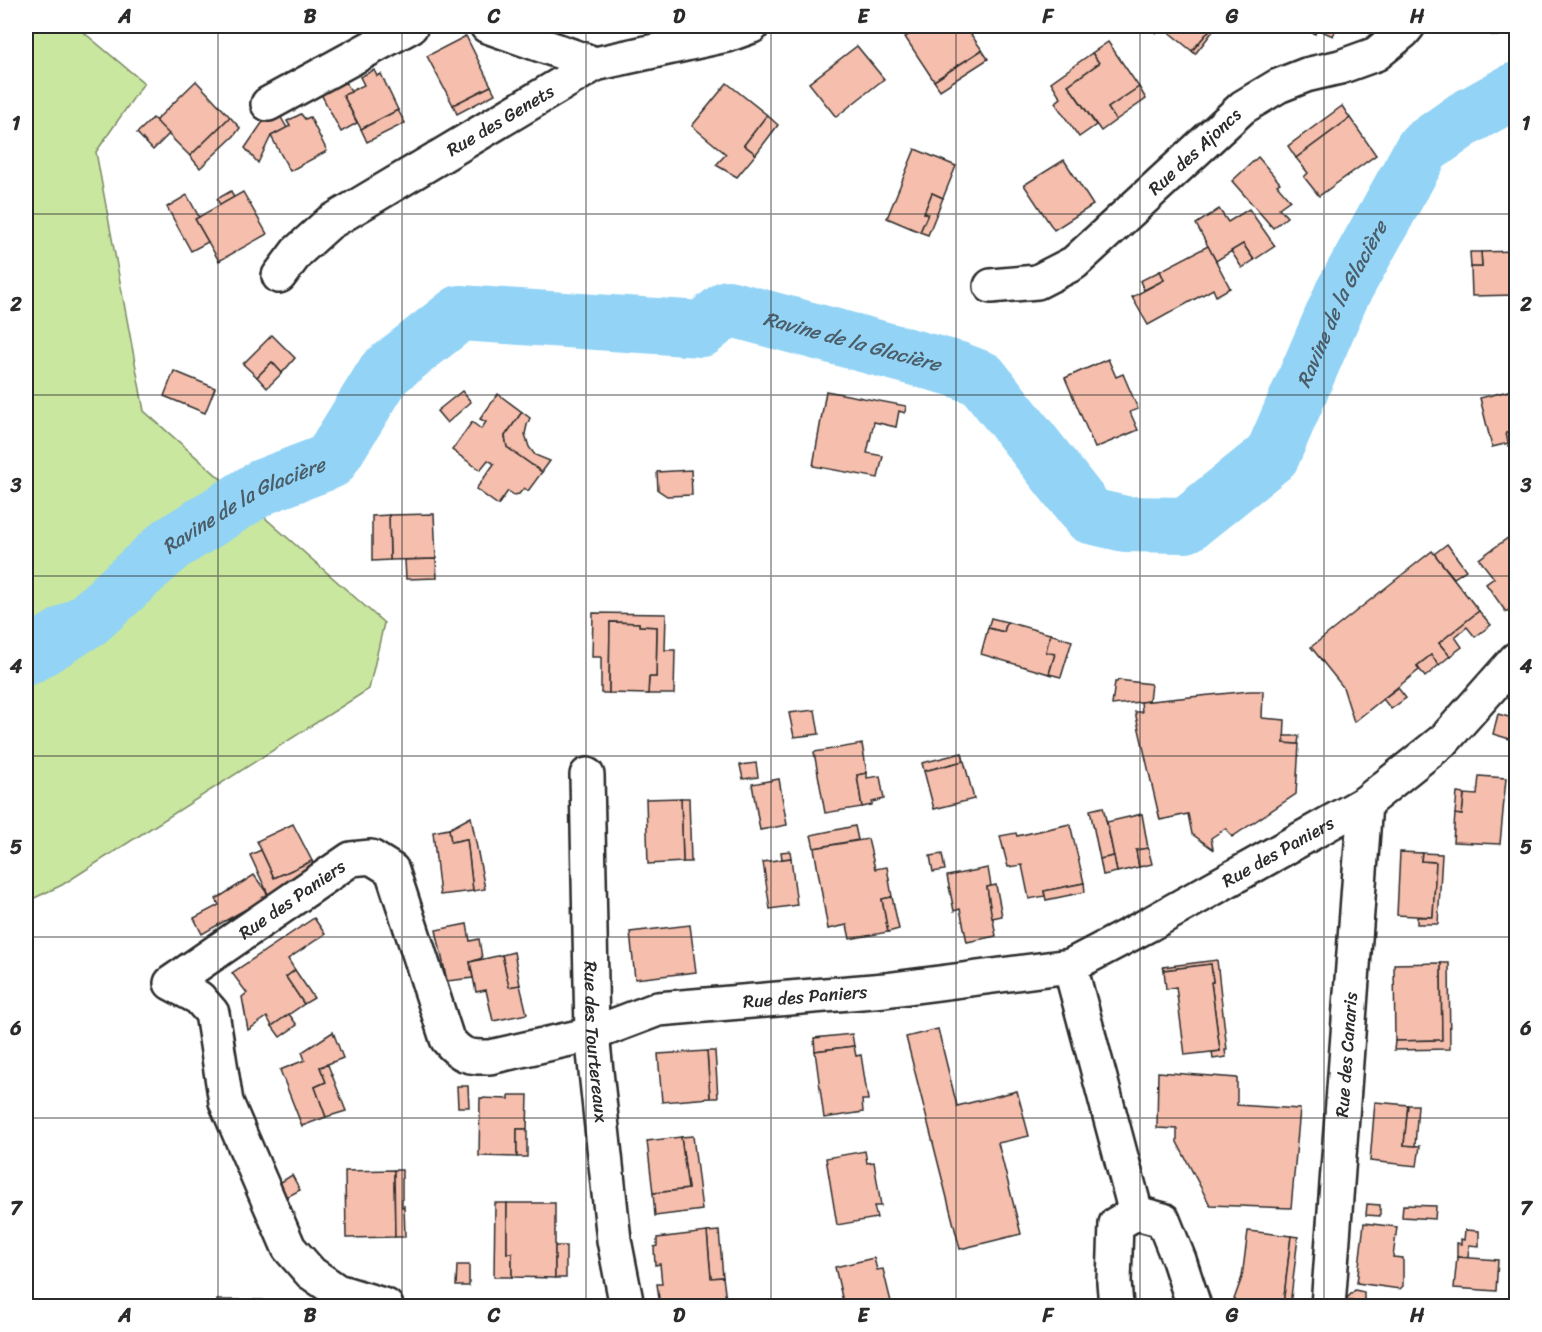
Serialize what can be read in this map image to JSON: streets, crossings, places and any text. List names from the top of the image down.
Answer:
{
  "streets": {
    "street": [
      "Rue des Genets",
      "Rue des Ajoncs",
      "Rue des Paniers",
      "Rue des Tourtereaux",
      "Rue des Canaris"
    ]
  },
  "crossings": [
    ["Rue des Paniers", "Rue des Tourtereaux"],
    ["Rue des Paniers", "Rue des Canaris"]
  ],
  "water": ["Ravine de la Glacière"],
  "grid": {
    "columns": [
      "A",
      "B",
      "C",
      "D",
      "E",
      "F",
      "G",
      "H"
    ],
    "rows": [
      "1",
      "2",
      "3",
      "4",
      "5",
      "6",
      "7"
    ]
  }
}
